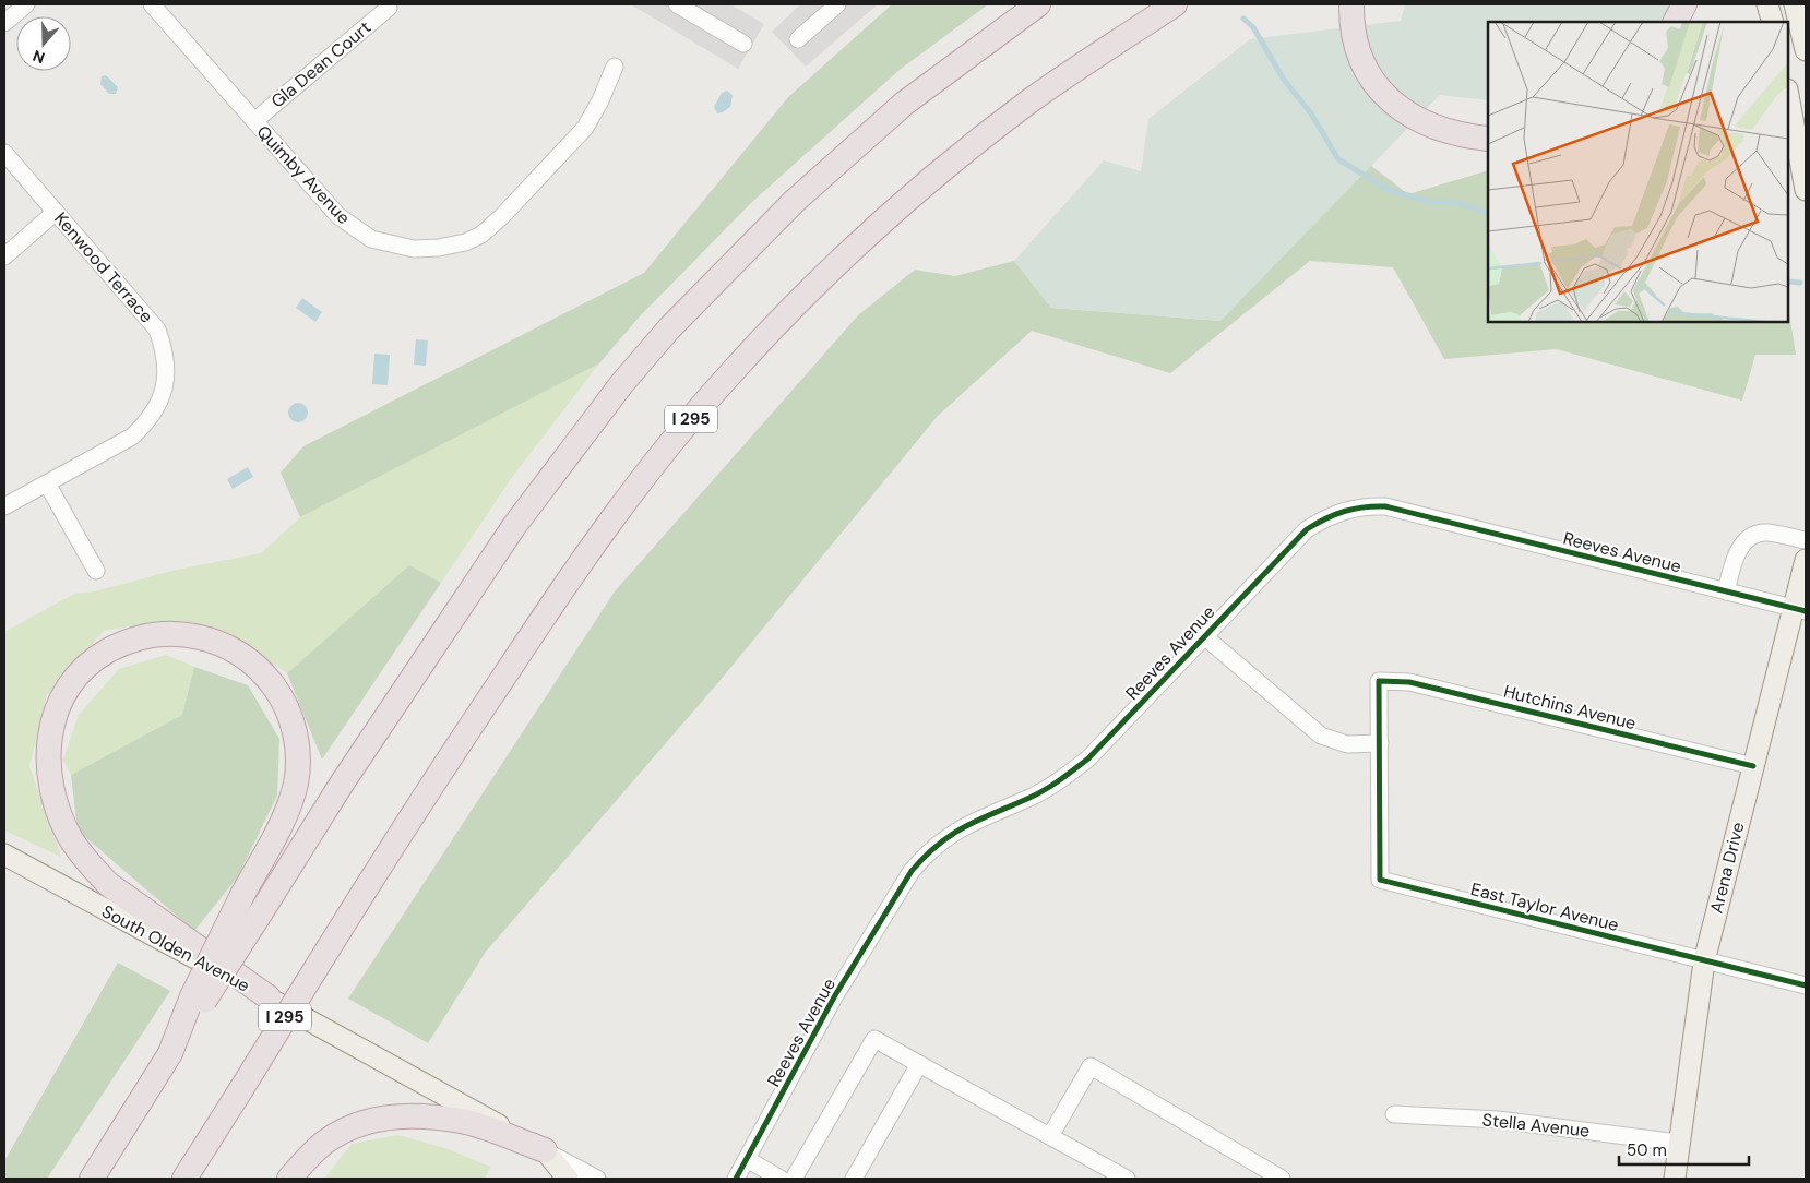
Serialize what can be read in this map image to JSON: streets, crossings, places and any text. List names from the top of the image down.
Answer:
{
  "streets": {
    "highway": ["I 295"],
    "main road": ["Arena Drive", "South Olden Avenue"],
    "street": [
      "Gla Dean Court",
      "Quimby Avenue",
      "Kenwood Terrace",
      "Reeves Avenue",
      "Hutchins Avenue",
      "East Taylor Avenue",
      "Stella Avenue"
    ]
  },
  "crossings": [
    ["Gla Dean Court", "Quimby Avenue"],
    ["Reeves Avenue", "Arena Drive"],
    ["Hutchins Avenue", "Arena Drive"],
    ["Hutchins Avenue", "East Taylor Avenue"],
    ["Arena Drive", "East Taylor Avenue"],
    ["Arena Drive", "Stella Avenue"]
  ],
  "scale_bar": "50 m",
  "north": "bottom"
}
